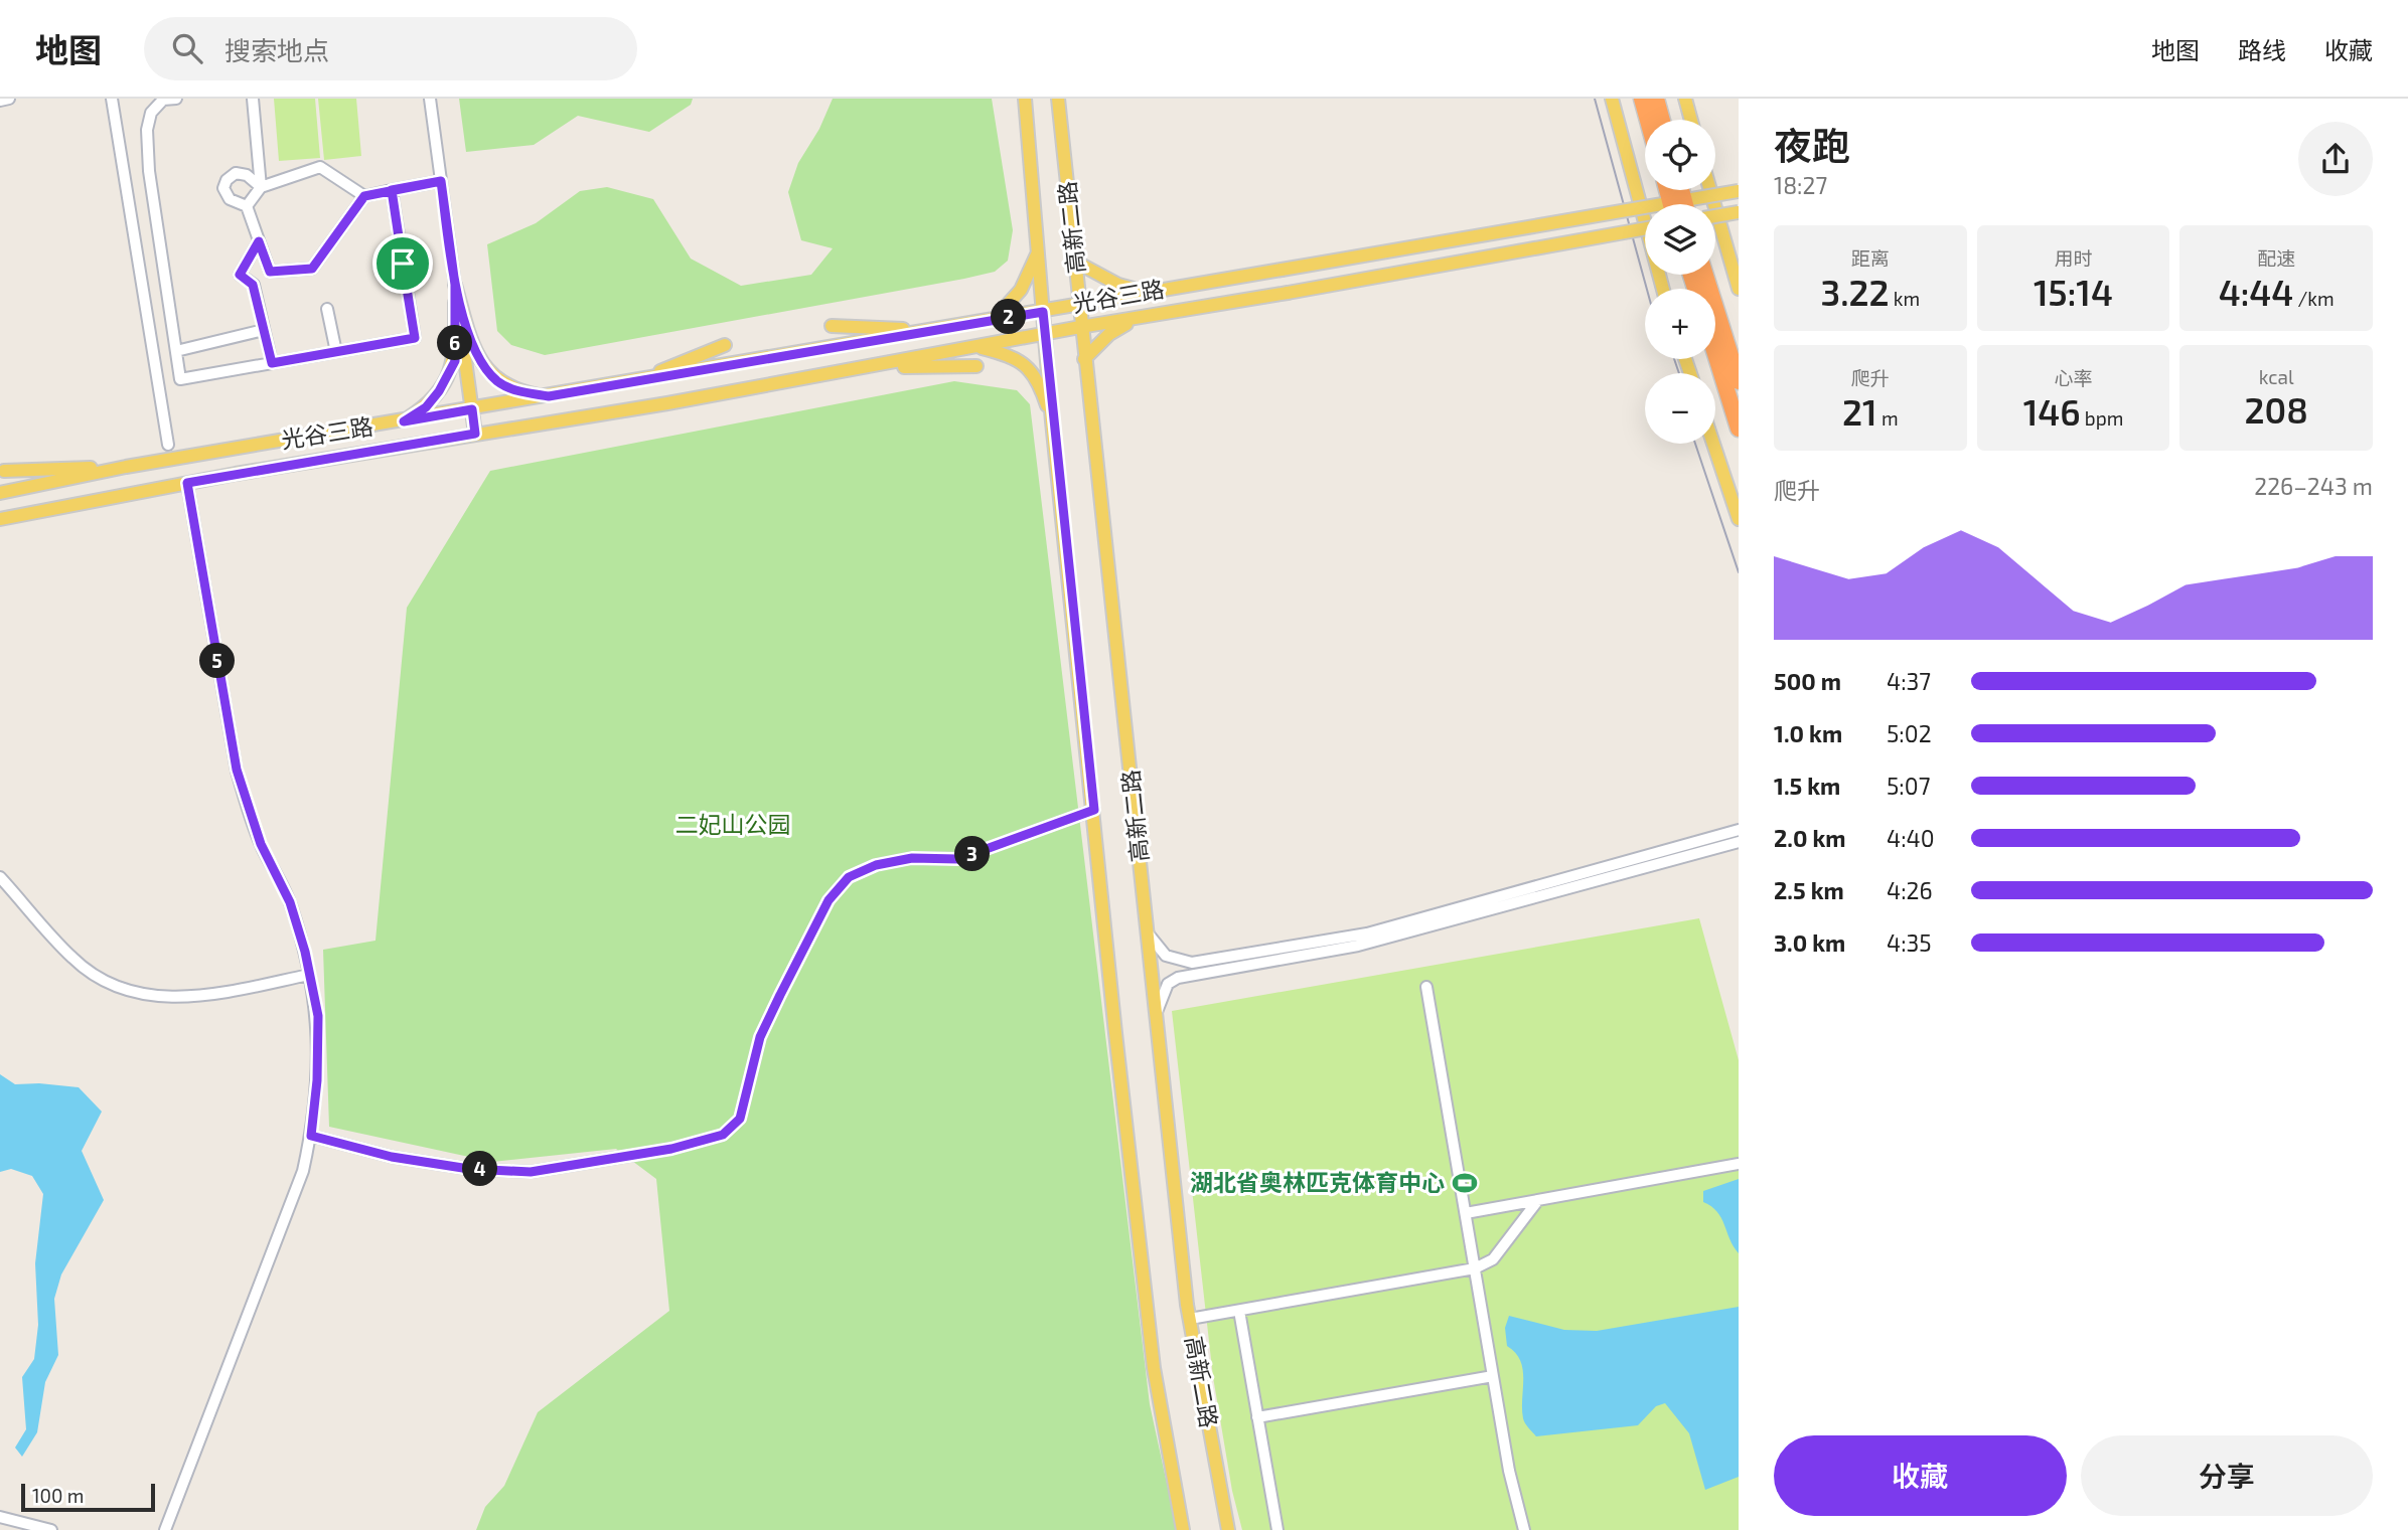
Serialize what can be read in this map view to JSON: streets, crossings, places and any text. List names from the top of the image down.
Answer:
{
  "streets": {
    "main road": ["高新二路", "光谷三路"]
  },
  "crossings": [
    ["高新二路", "光谷三路"]
  ],
  "parks": ["二妃山公园"],
  "places": {
    "sports": ["湖北省奥林匹克体育中心"]
  },
  "scale_bar": "100 m",
  "page": {
    "header": "地图",
    "search": "搜索地点",
    "nav": ["地图", "路线", "收藏"],
    "heading": ["夜跑", "18:27"],
    "map_buttons": ["+", "−"],
    "stats": [
      ["距离", "3.22 km"],
      ["用时", "15:14"],
      ["配速", "4:44 /km"],
      ["爬升", "21 m"],
      ["心率", "146 bpm"],
      ["kcal", "208"]
    ],
    "pins": [
      "2",
      "6",
      "5",
      "3",
      "4"
    ],
    "chart": ["爬升", "226–243 m"],
    "list": [
      {
        "name": "500 m",
        "note": "4:37"
      },
      {
        "name": "1.0 km",
        "note": "5:02"
      },
      {
        "name": "1.5 km",
        "note": "5:07"
      },
      {
        "name": "2.0 km",
        "note": "4:40"
      },
      {
        "name": "2.5 km",
        "note": "4:26"
      },
      {
        "name": "3.0 km",
        "note": "4:35"
      }
    ],
    "buttons": ["收藏", "分享"],
    "scale": "100 m"
  }
}
